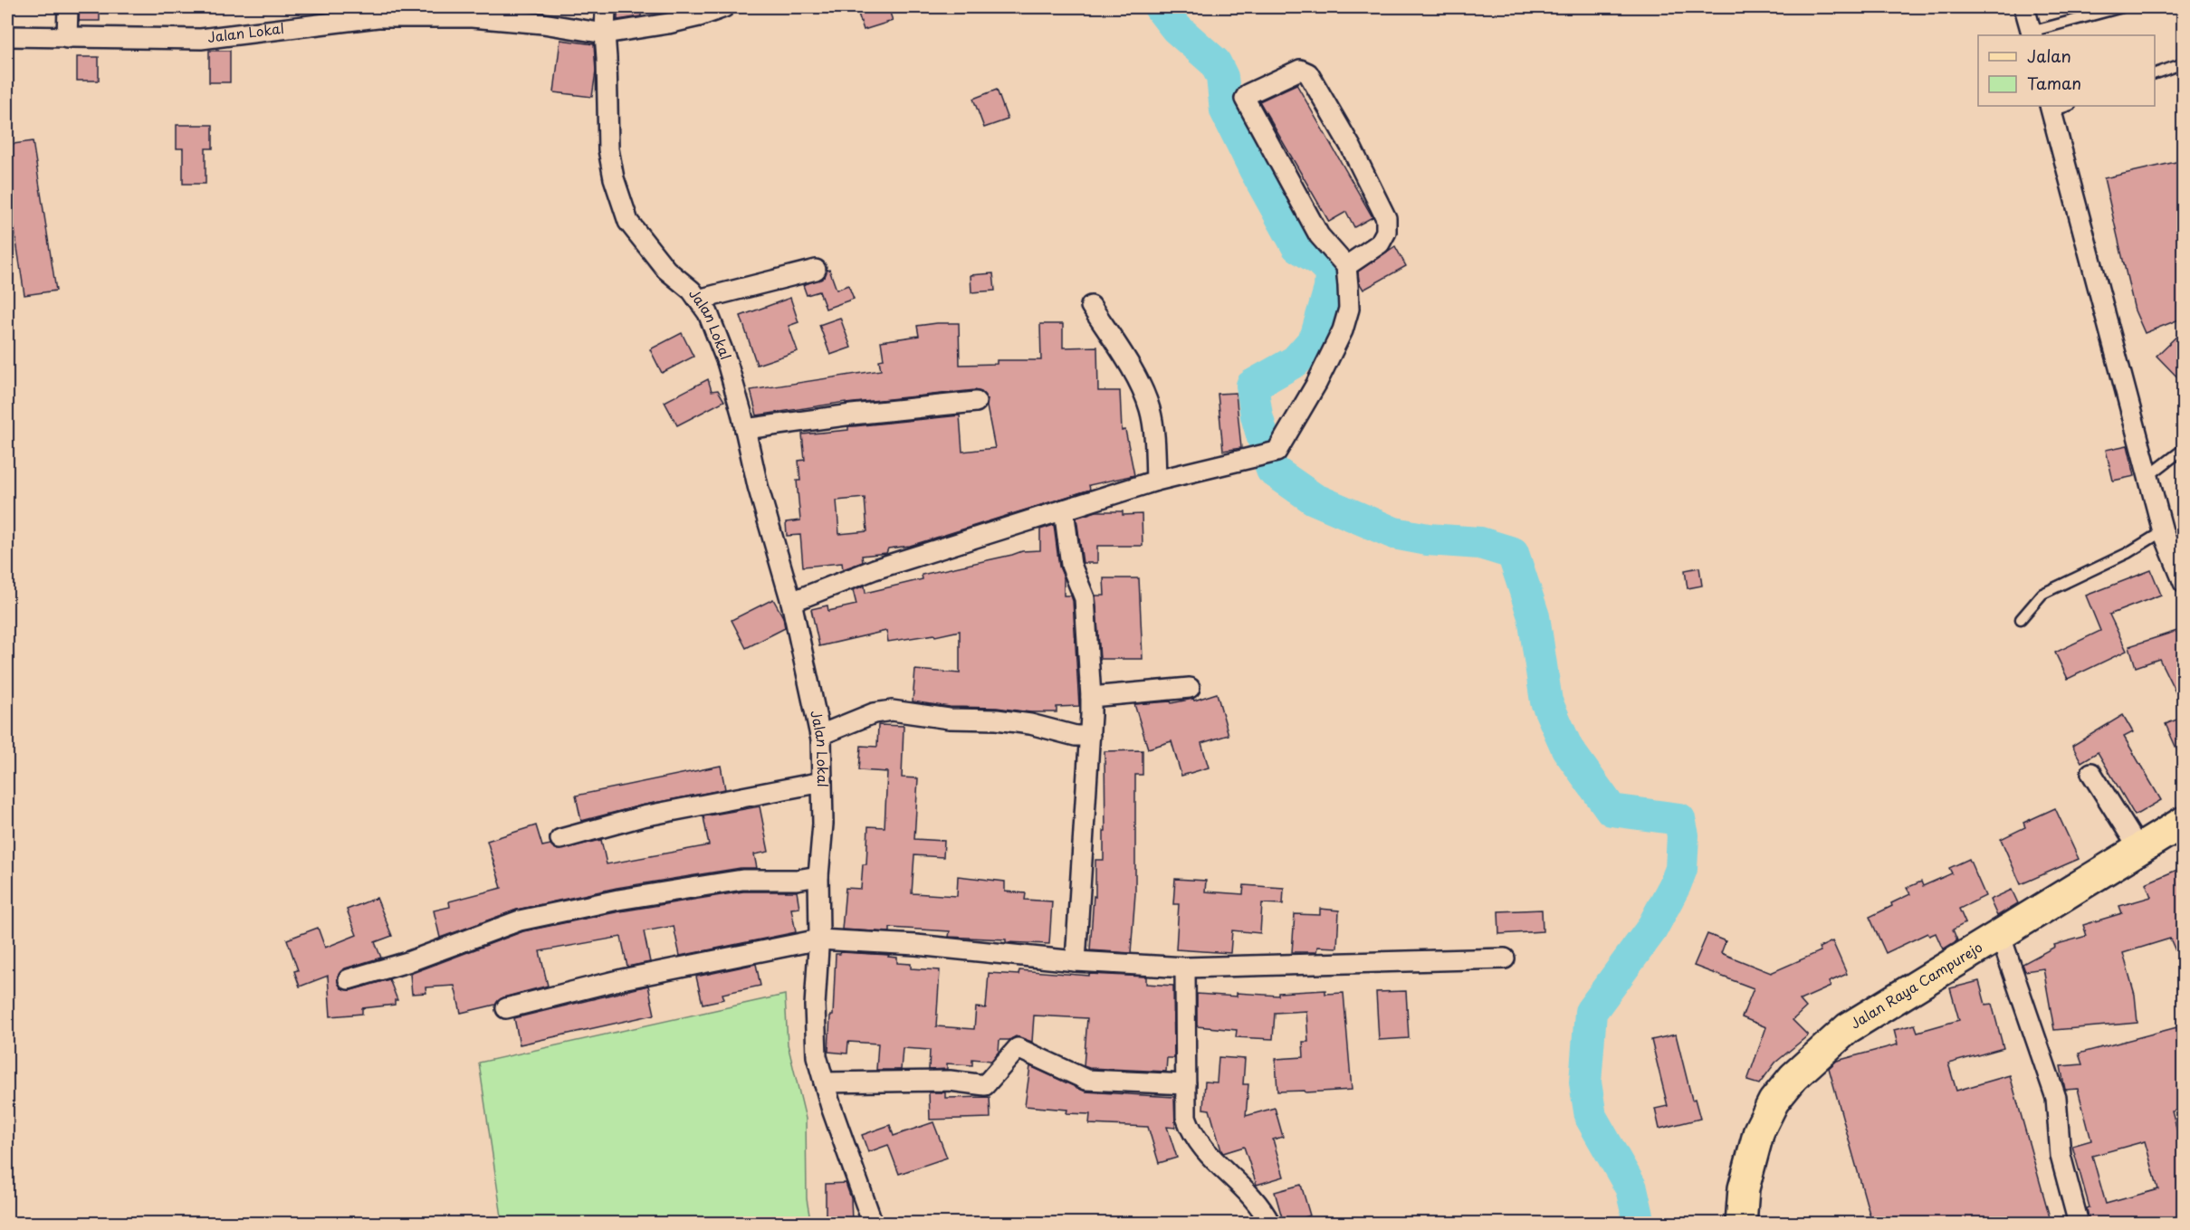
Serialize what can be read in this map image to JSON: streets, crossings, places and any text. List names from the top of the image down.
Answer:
{
  "streets": {
    "main road": ["Jalan Raya Campurejo"],
    "street": ["Jalan Lokal"]
  },
  "legend": ["Jalan", "Taman"]
}
